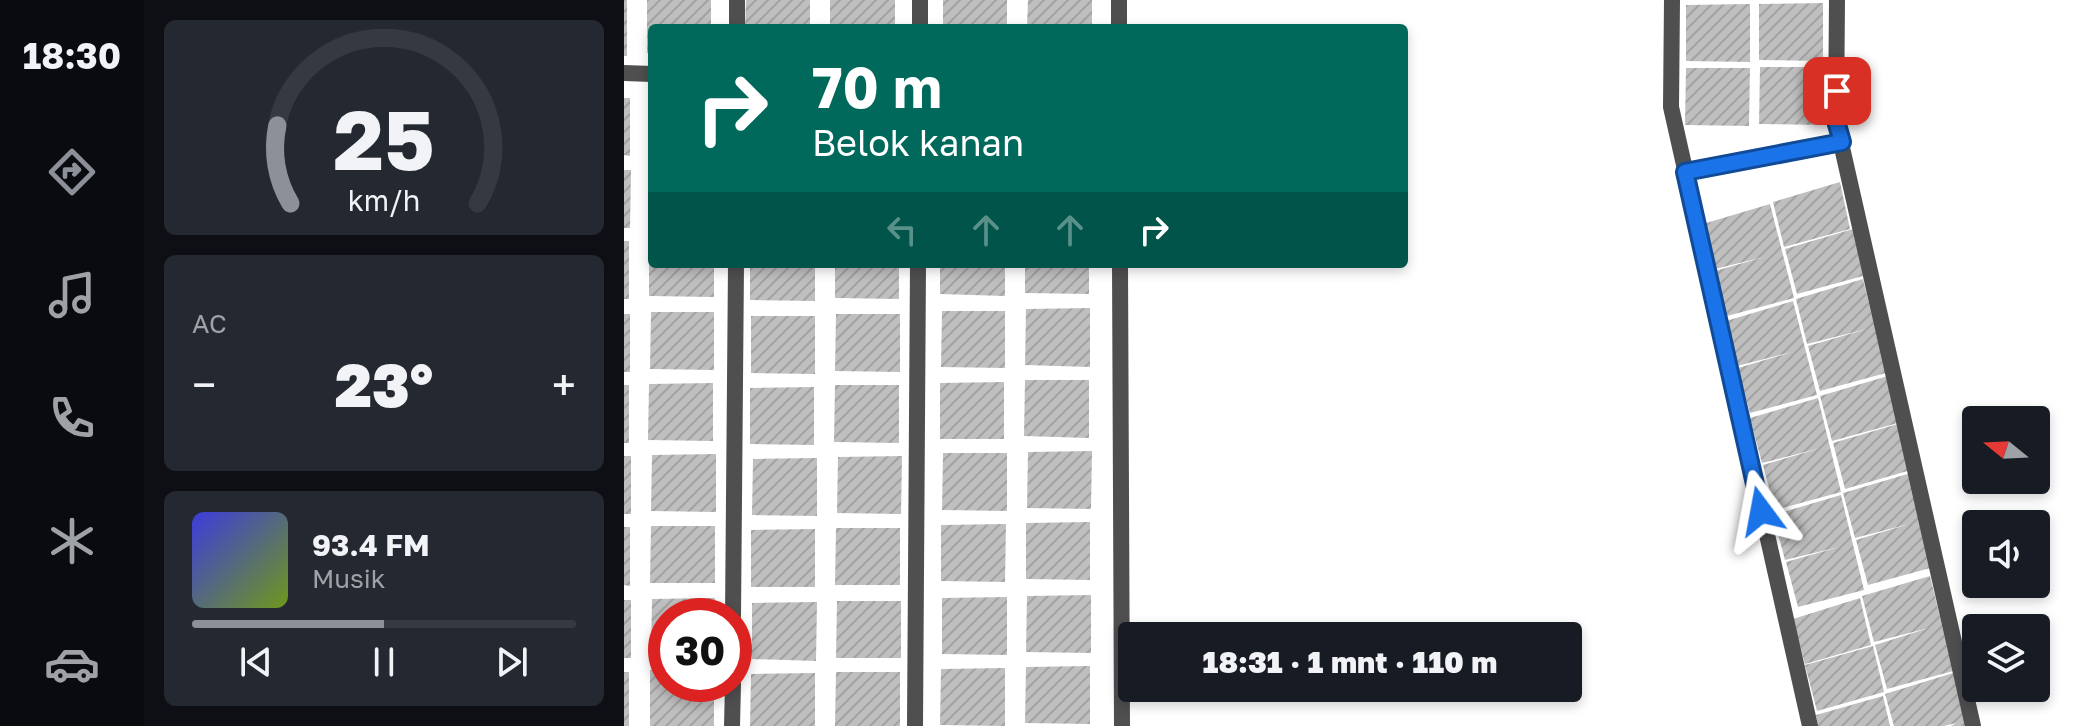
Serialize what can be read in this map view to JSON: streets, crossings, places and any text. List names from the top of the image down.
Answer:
{
  "north": "left",
  "page": {
    "tabs": "18:30",
    "turn": ["70 m", "Belok kanan"],
    "tile": "AC",
    "heat": ["−", "23°", "+"],
    "song": ["93.4 FM", "Musik"],
    "limit": "30",
    "trip": "18:31 · 1 mnt · 110 m",
    "gauge": ["25", "km/h"]
  }
}
